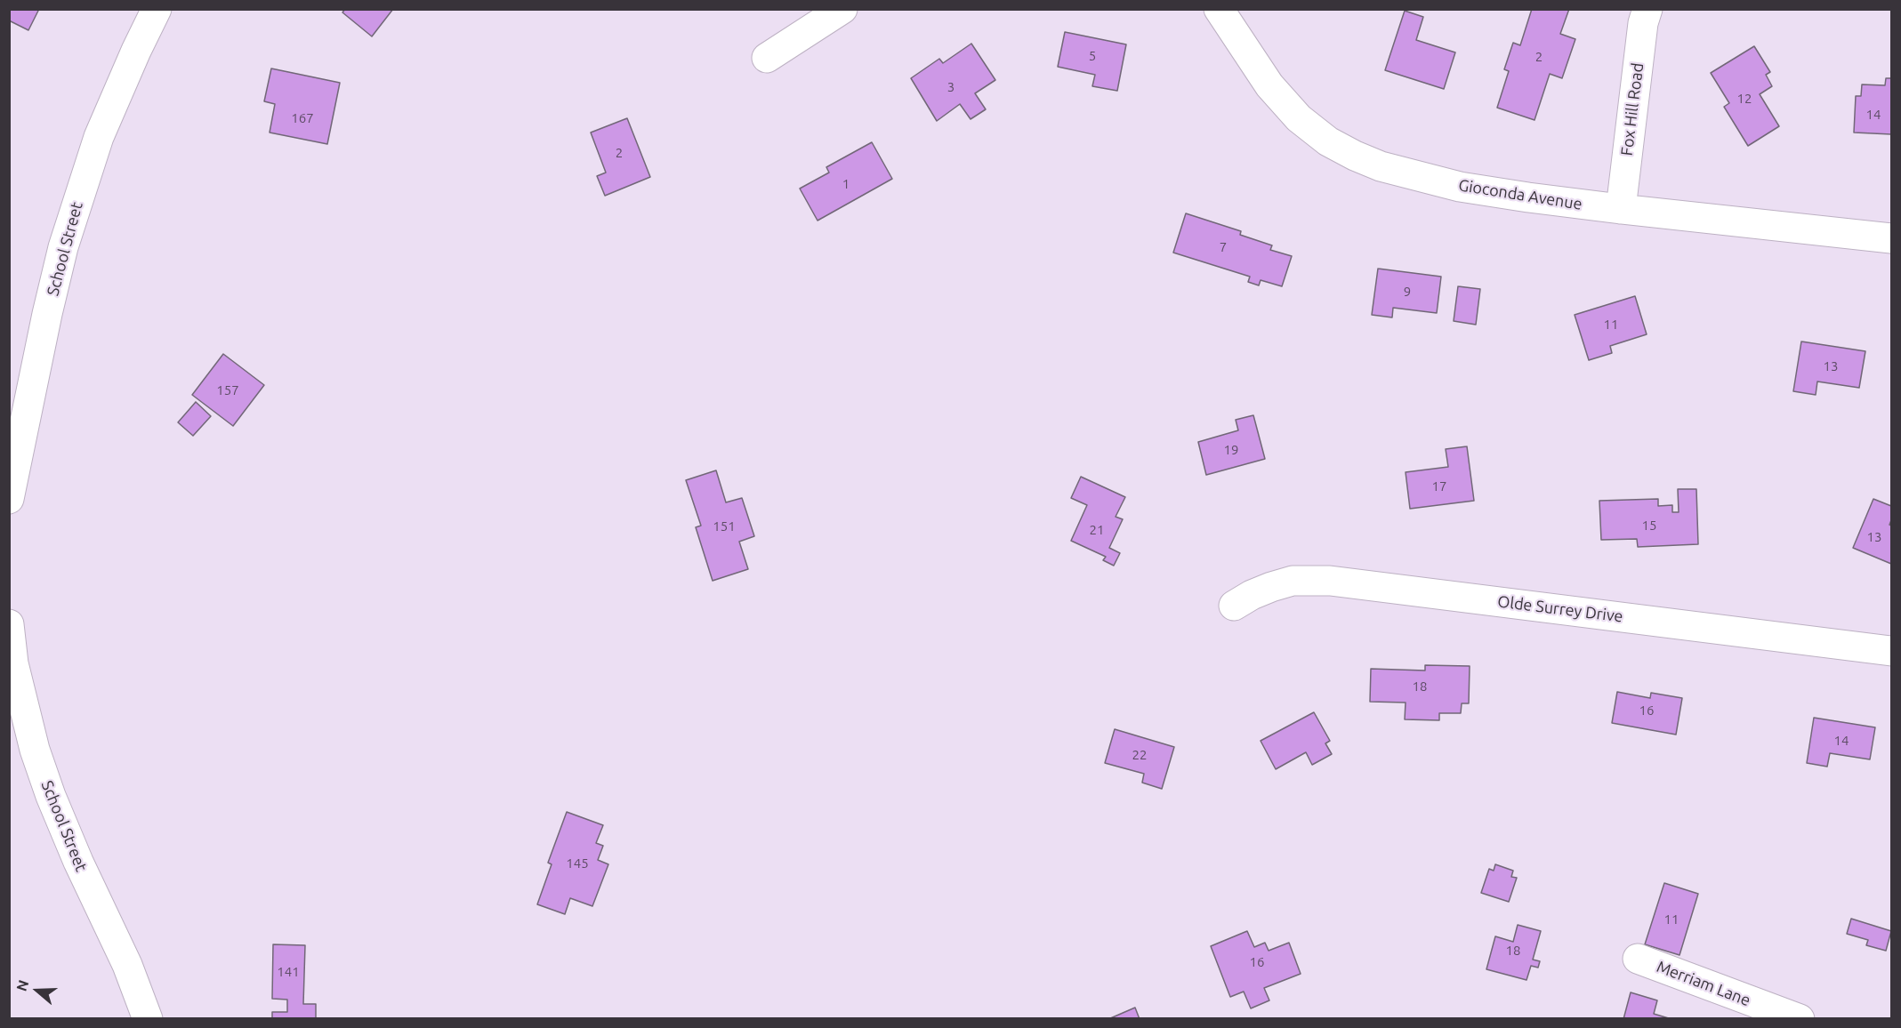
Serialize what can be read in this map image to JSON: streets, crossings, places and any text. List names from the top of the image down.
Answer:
{
  "streets": {
    "street": [
      "Fox Hill Road",
      "Gioconda Avenue",
      "School Street",
      "Olde Surrey Drive",
      "Merriam Lane"
    ]
  },
  "crossings": [
    ["Fox Hill Road", "Gioconda Avenue"]
  ],
  "house_numbers": [
    "5",
    "2",
    "3",
    "12",
    "14",
    "167",
    "2",
    "1",
    "7",
    "9",
    "11",
    "13",
    "157",
    "19",
    "17",
    "15",
    "151",
    "21",
    "13",
    "18",
    "16",
    "14",
    "22",
    "145",
    "11",
    "18",
    "16",
    "141"
  ],
  "north": "left"
}
